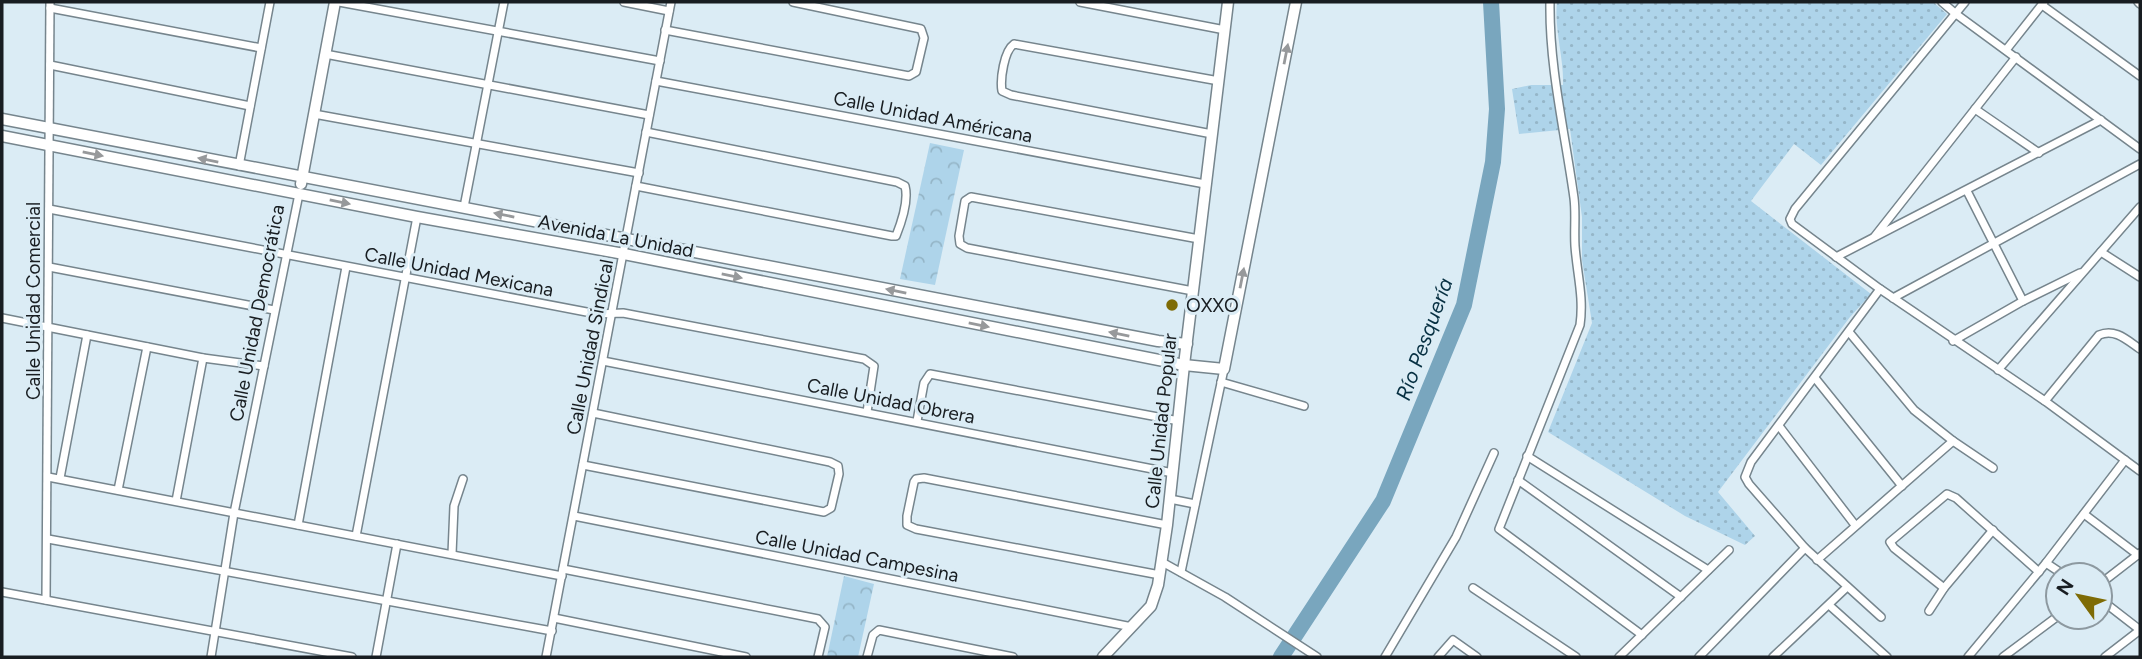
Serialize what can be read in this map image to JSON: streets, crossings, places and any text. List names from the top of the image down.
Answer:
{
  "streets": {
    "street": [
      "Calle Unidad Américana",
      "Avenida La Unidad",
      "Calle Unidad Mexicana",
      "Calle Unidad Comercial",
      "Calle Unidad Democrática",
      "Calle Unidad Sindical",
      "Calle Unidad Obrera",
      "Calle Unidad Popular",
      "Calle Unidad Campesina"
    ]
  },
  "crossings": [
    ["Calle Unidad Américana", "Calle Unidad Sindical"],
    ["Calle Unidad Américana", "Calle Unidad Popular"],
    ["Avenida La Unidad", "Calle Unidad Comercial"],
    ["Avenida La Unidad", "Calle Unidad Democrática"],
    ["Avenida La Unidad", "Calle Unidad Sindical"],
    ["Avenida La Unidad", "Calle Unidad Popular"],
    ["Calle Unidad Mexicana", "Calle Unidad Comercial"],
    ["Calle Unidad Mexicana", "Calle Unidad Democrática"],
    ["Calle Unidad Mexicana", "Calle Unidad Sindical"],
    ["Calle Unidad Mexicana", "Calle Unidad Obrera"],
    ["Calle Unidad Sindical", "Calle Unidad Obrera"],
    ["Calle Unidad Sindical", "Calle Unidad Campesina"],
    ["Calle Unidad Obrera", "Calle Unidad Popular"],
    ["Calle Unidad Popular", "Calle Unidad Campesina"]
  ],
  "water": ["Río Pesquería"],
  "places": ["OXXO"],
  "north": "top left"
}
